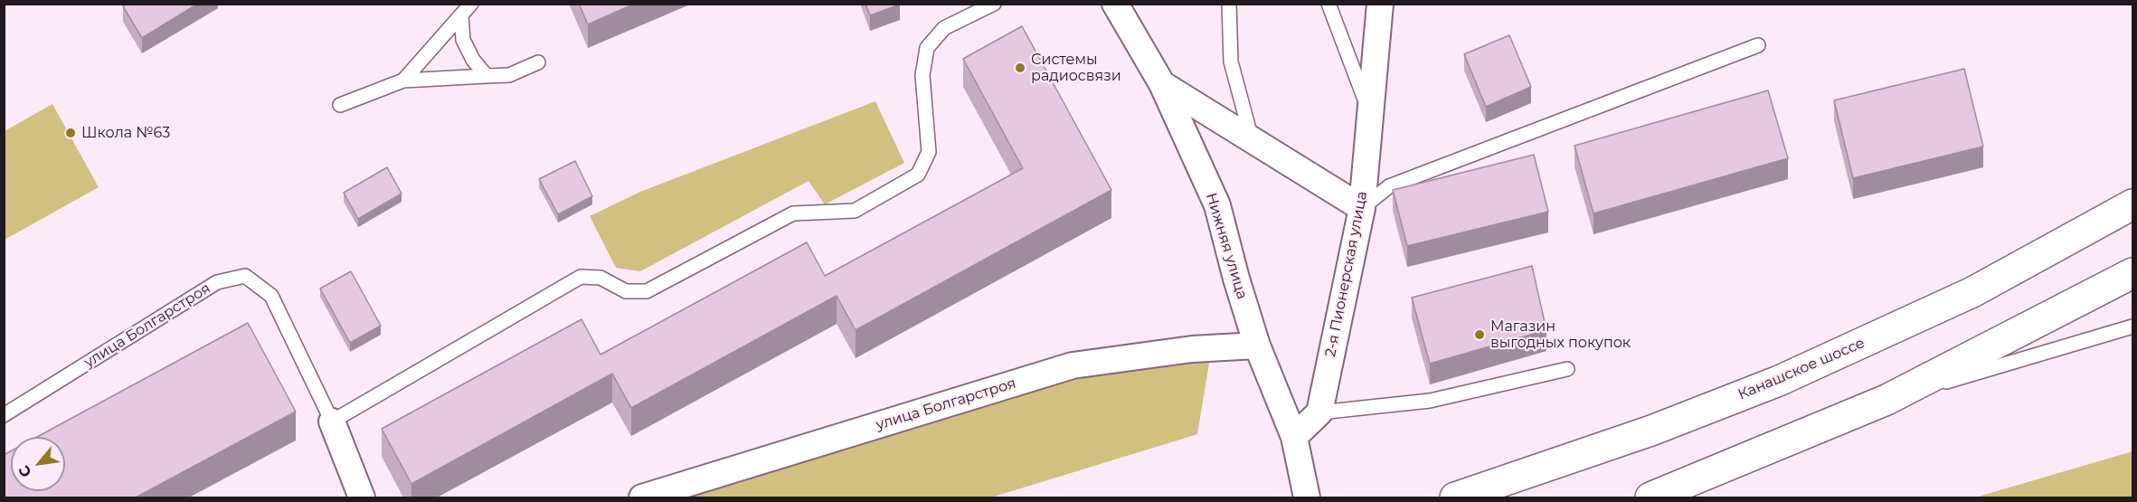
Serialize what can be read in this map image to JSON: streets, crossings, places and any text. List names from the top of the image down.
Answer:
{
  "streets": {
    "main road": ["Канашское шоссе"],
    "street": ["Нижняя улица", "2-я Пионерская улица", "улица Болгарстроя"]
  },
  "crossings": [
    ["Нижняя улица", "улица Болгарстроя"]
  ],
  "places": ["Системы радиосвязи", "Школа №63", "Магазин выгодных покупок"],
  "north": "bottom left"
}
